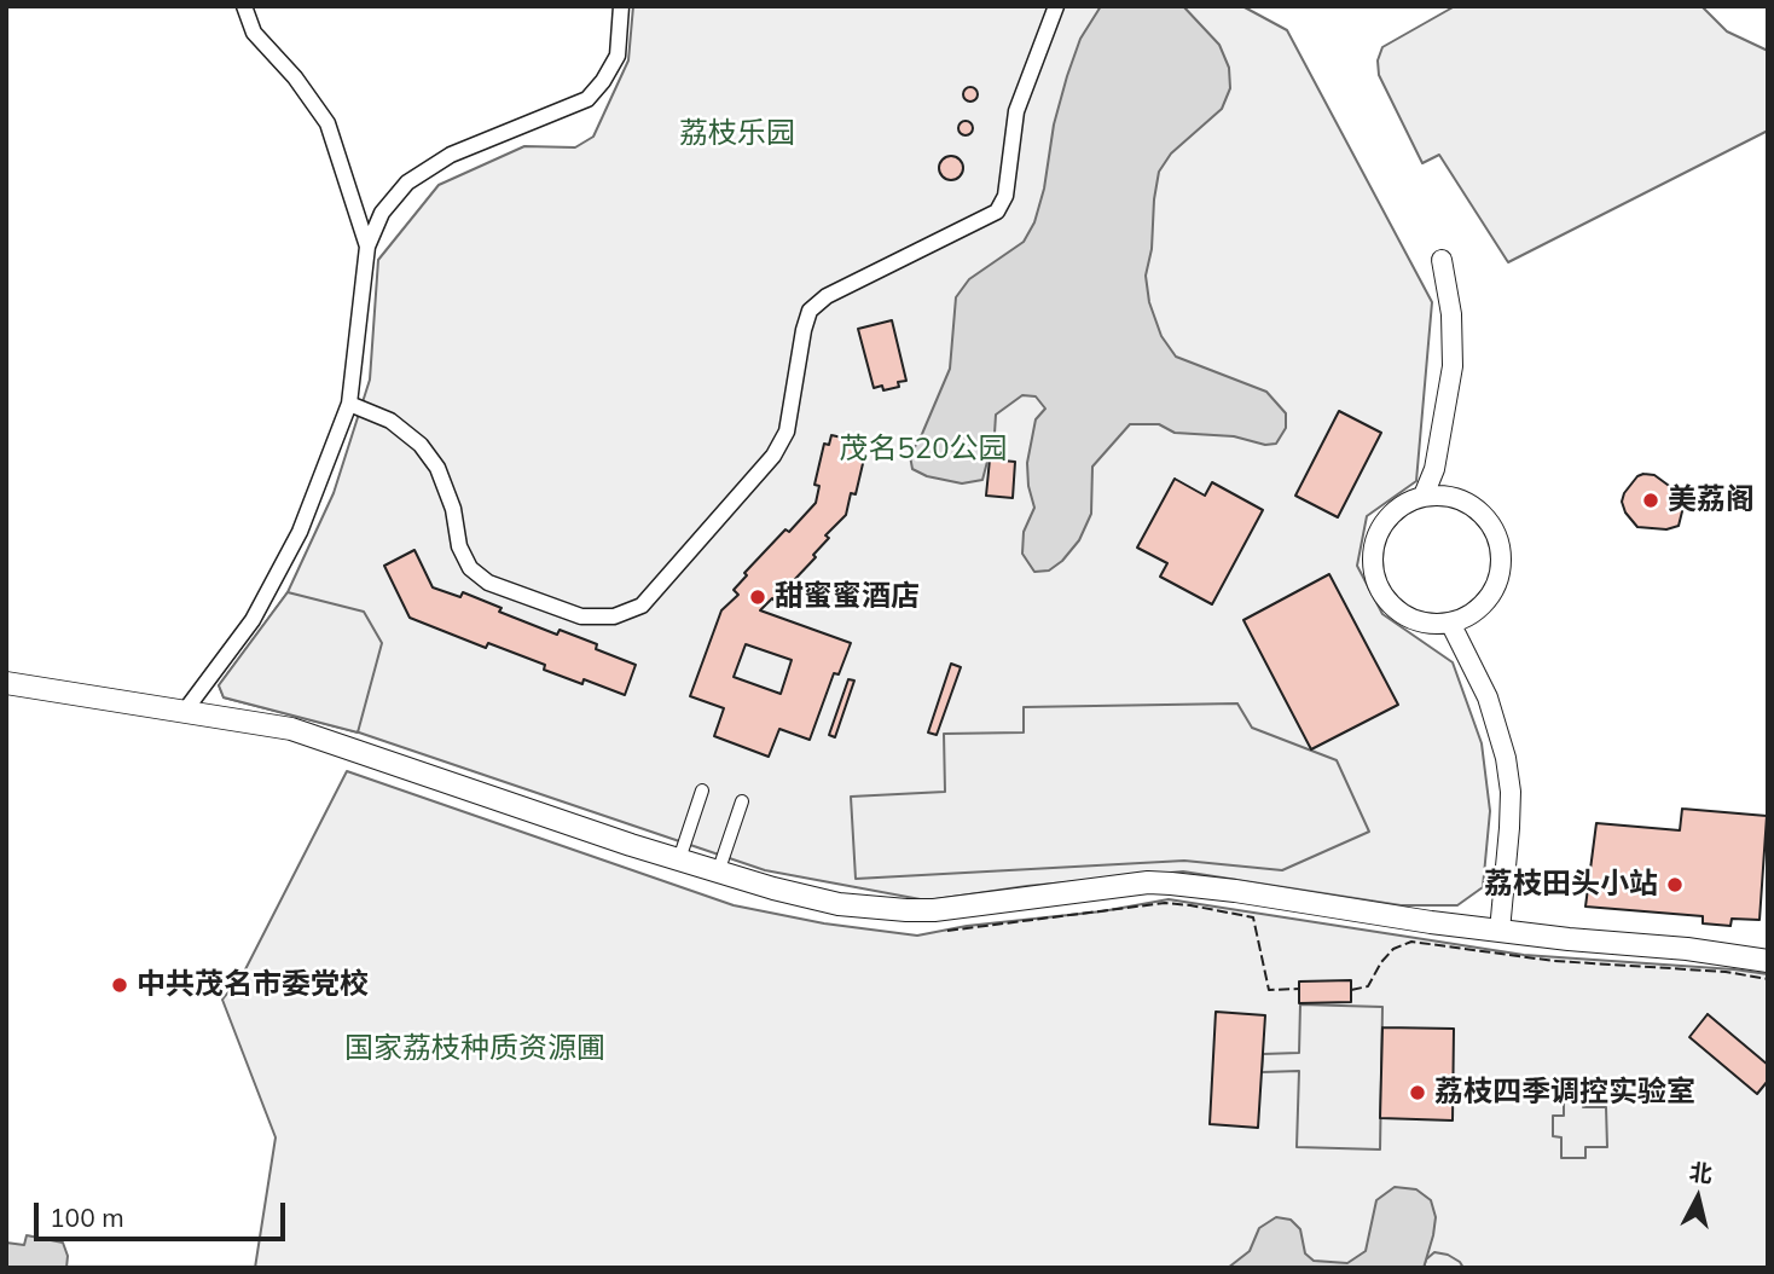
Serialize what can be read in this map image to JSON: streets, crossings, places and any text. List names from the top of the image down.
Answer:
{
  "parks": ["荔枝乐园", "茂名520公园", "国家荔枝种质资源圃"],
  "places": [
    "美荔阁",
    "甜蜜蜜酒店",
    "荔枝田头小站",
    "中共茂名市委党校",
    "荔枝四季调控实验室"
  ],
  "scale_bar": "100 m",
  "north": "top"
}
